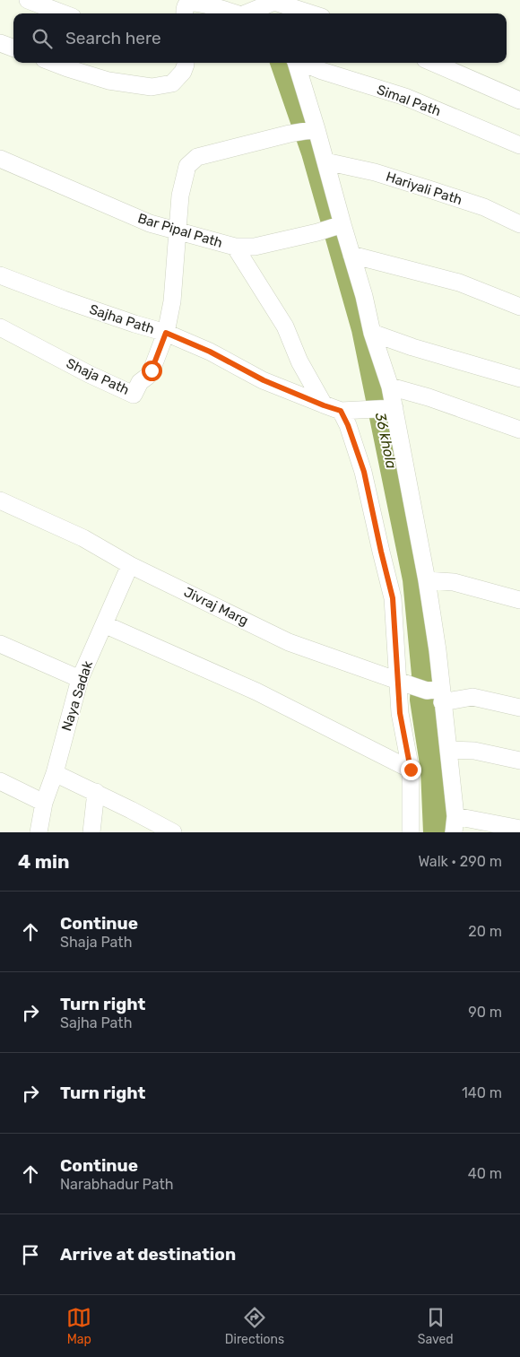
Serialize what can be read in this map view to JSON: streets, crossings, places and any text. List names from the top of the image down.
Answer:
{
  "streets": {
    "street": [
      "Simal Path",
      "Hariyali Path",
      "Bar Pipal Path",
      "Sajha Path",
      "Shaja Path",
      "Jivraj Marg",
      "Naya Sadak"
    ]
  },
  "crossings": [
    ["Sajha Path", "Shaja Path"],
    ["Jivraj Marg", "Naya Sadak"]
  ],
  "water": ["36 khola"],
  "page": {
    "search": "Search here",
    "heading": ["4 min", "Walk · 290 m"],
    "list": [
      ["Continue", "Shaja Path", "20 m"],
      ["Turn right", "Sajha Path", "90 m"],
      ["Turn right", "140 m"],
      ["Continue", "Narabhadur Path", "40 m"],
      "Arrive at destination"
    ],
    "nav": ["Map", "Directions", "Saved"]
  }
}
